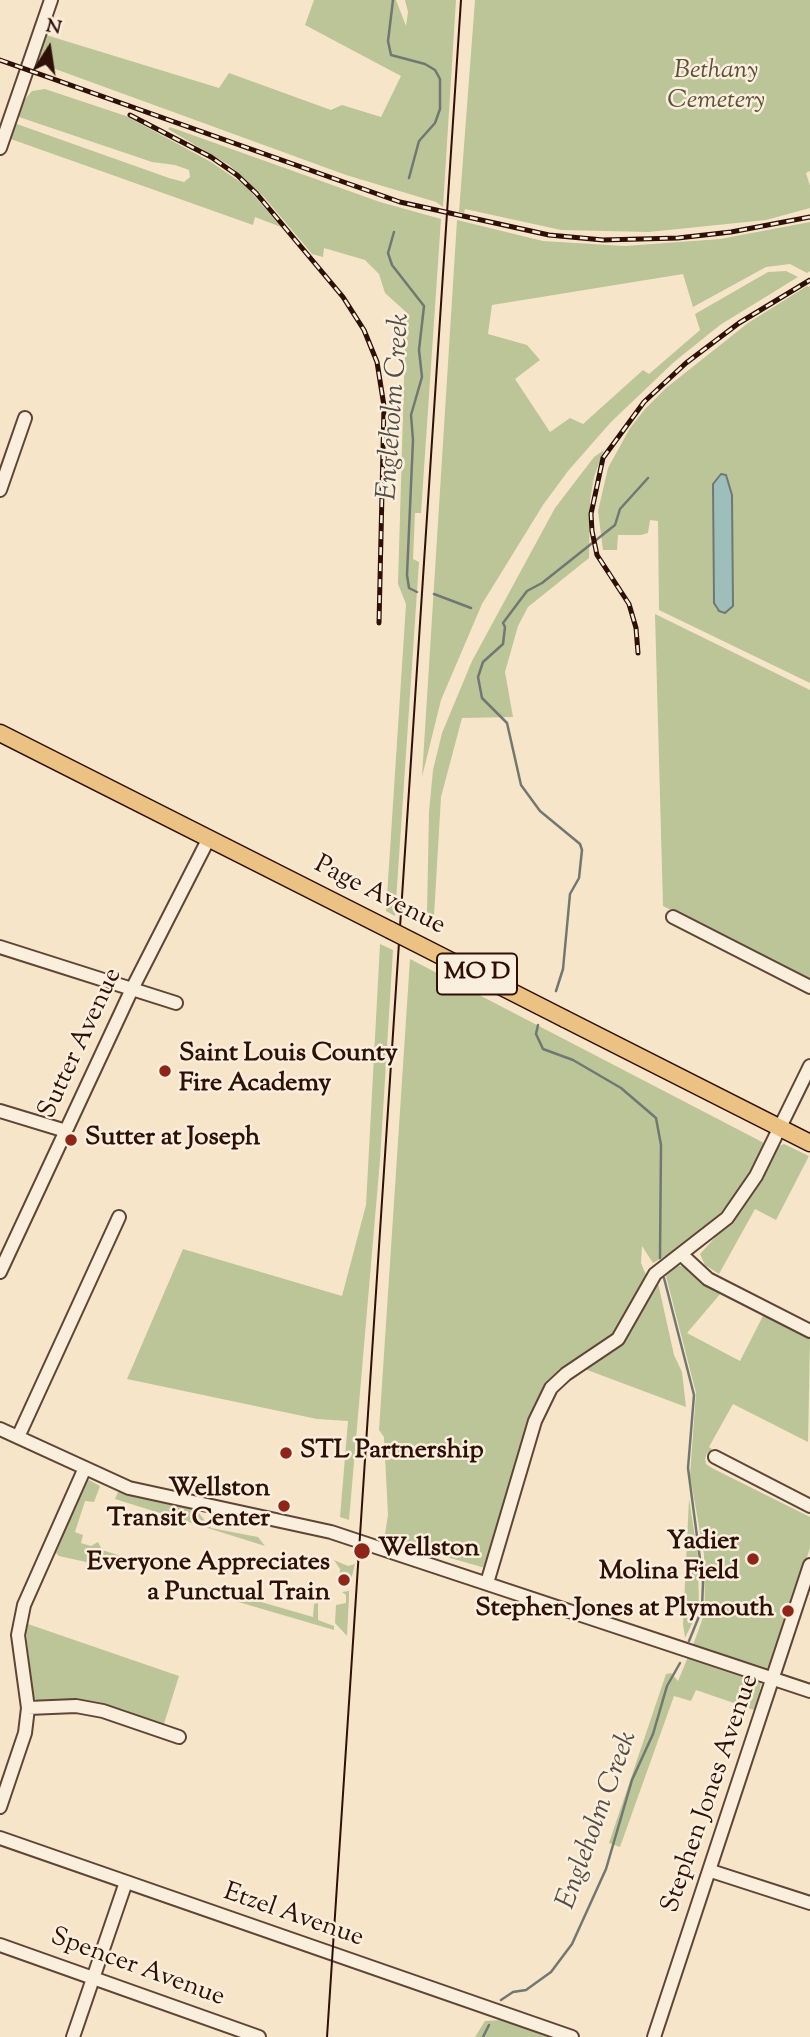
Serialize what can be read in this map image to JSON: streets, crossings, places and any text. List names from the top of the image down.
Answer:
{
  "streets": {
    "main road": ["Page Avenue", "MO D"],
    "street": [
      "Sutter Avenue",
      "Stephen Jones Avenue",
      "Etzel Avenue",
      "Spencer Avenue"
    ]
  },
  "crossings": [
    ["Page Avenue", "Sutter Avenue"]
  ],
  "water": ["Engleholm Creek"],
  "parks": ["Bethany Cemetery"],
  "places": [
    "Saint Louis County Fire Academy",
    "Sutter at Joseph",
    "STL Partnership",
    "Wellston Transit Center",
    "Wellston",
    "Yadier Molina Field",
    "Everyone Appreciates a Punctual Train",
    "Stephen Jones at Plymouth"
  ],
  "north": "top"
}
